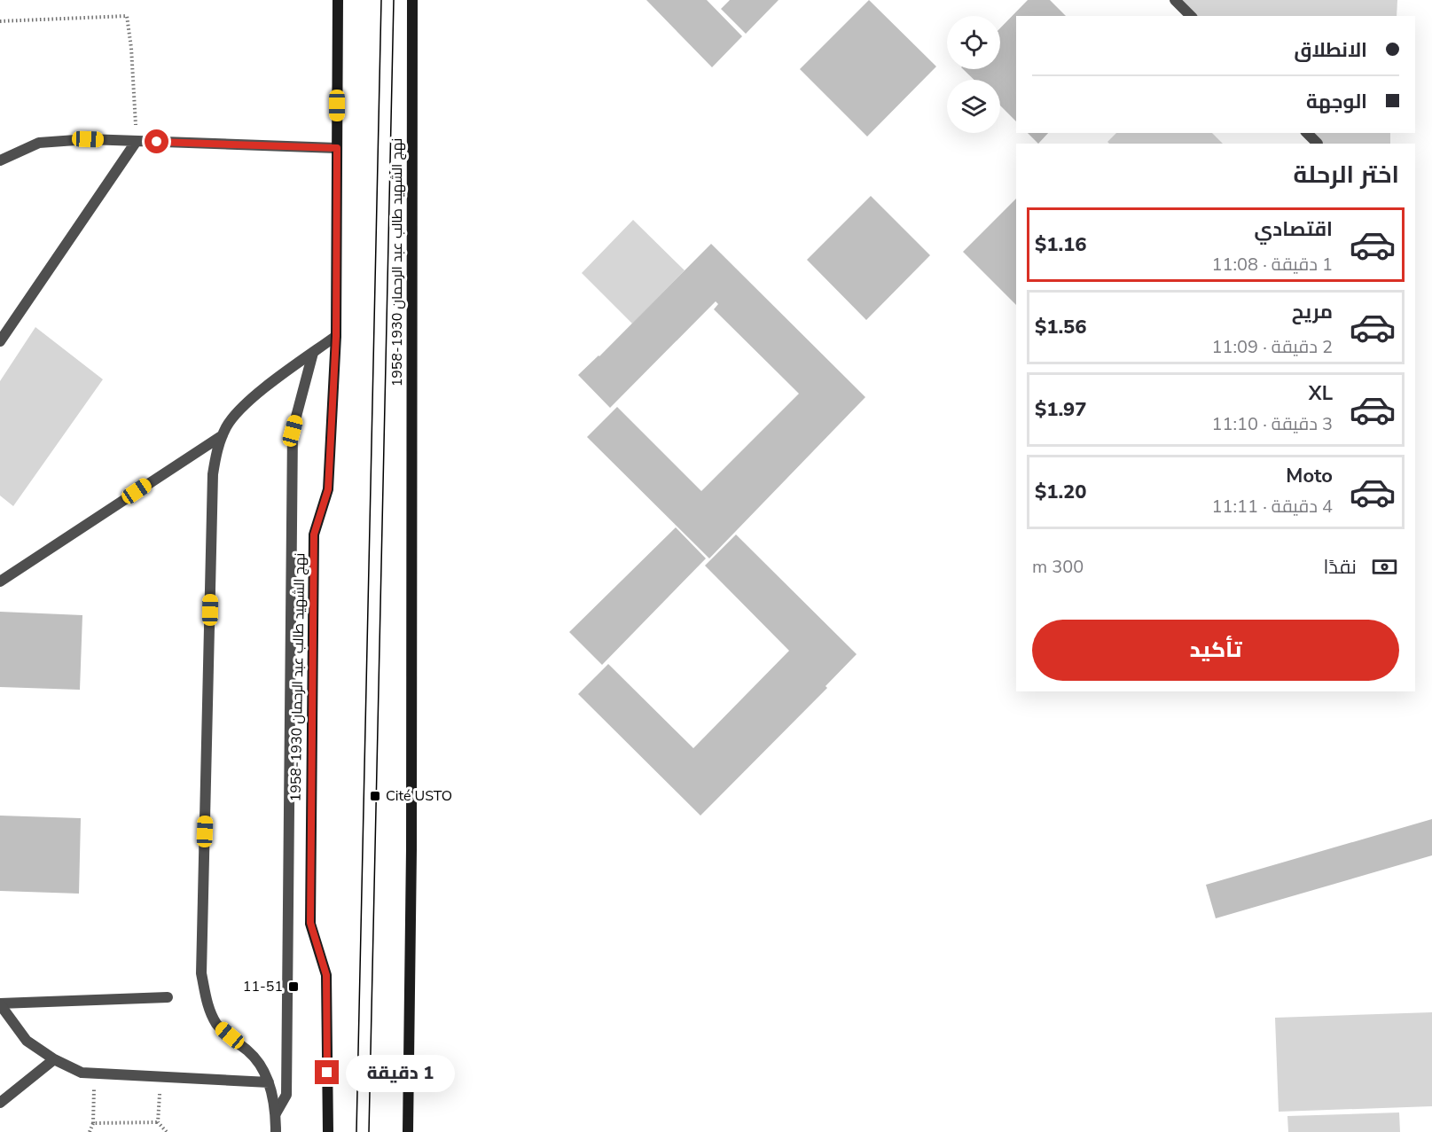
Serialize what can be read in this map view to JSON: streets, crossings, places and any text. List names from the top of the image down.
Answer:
{
  "streets": {
    "main road": ["نهج الشهيد طالب عبد الرحمان 1930-1958"]
  },
  "places": {
    "transit": ["Cité USTO", "11-51"]
  },
  "page": {
    "banner": ["الانطلاق", "الوجهة"],
    "heading": "اختر الرحلة",
    "list": [
      {
        "name": "اقتصادي",
        "note": "1 دقيقة · 11:08",
        "value": "$1.16"
      },
      {
        "name": "مريح",
        "note": "2 دقيقة · 11:09",
        "value": "$1.56"
      },
      {
        "name": "XL",
        "note": "3 دقيقة · 11:10",
        "value": "$1.97"
      },
      {
        "name": "Moto",
        "note": "4 دقيقة · 11:11",
        "value": "$1.20"
      }
    ],
    "pay": ["نقدًا", "300 m"],
    "buttons": "تأكيد",
    "bubble": "1 دقيقة"
  }
}
